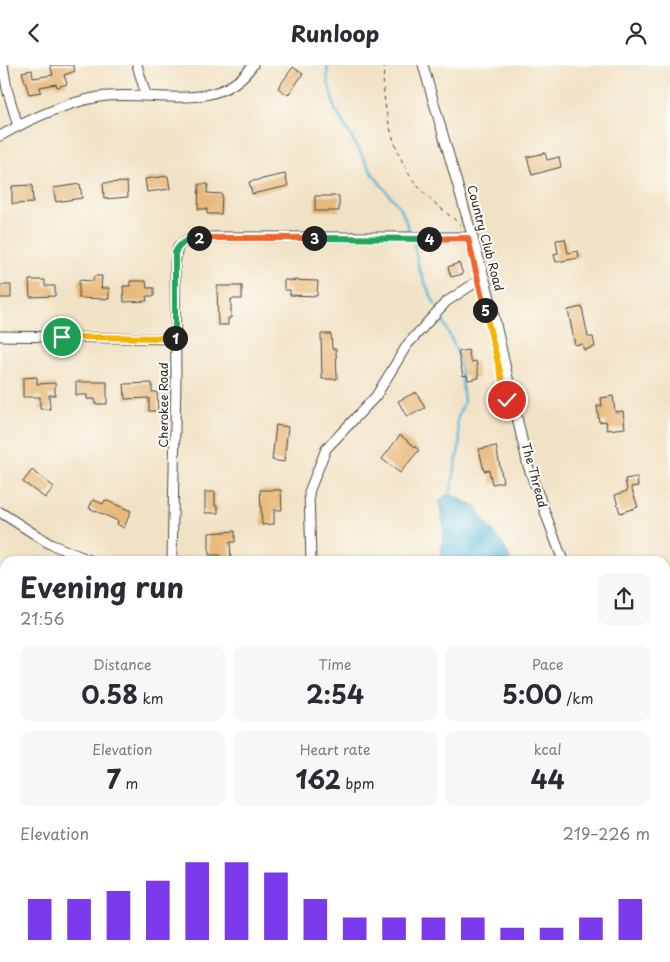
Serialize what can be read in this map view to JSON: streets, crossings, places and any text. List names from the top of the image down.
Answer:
{
  "streets": {
    "street": ["Country Club Road", "Cherokee Road"]
  },
  "crossings": [
    ["Country Club Road", "Cherokee Road"]
  ],
  "page": {
    "header": "Runloop",
    "pins": [
      "2",
      "3",
      "4",
      "5",
      "1"
    ],
    "heading": ["Evening run", "21:56"],
    "stats": [
      ["Distance", "0.58 km"],
      ["Time", "2:54"],
      ["Pace", "5:00 /km"],
      ["Elevation", "7 m"],
      ["Heart rate", "162 bpm"],
      ["kcal", "44"]
    ],
    "chart": ["Elevation", "219–226 m"]
  }
}
